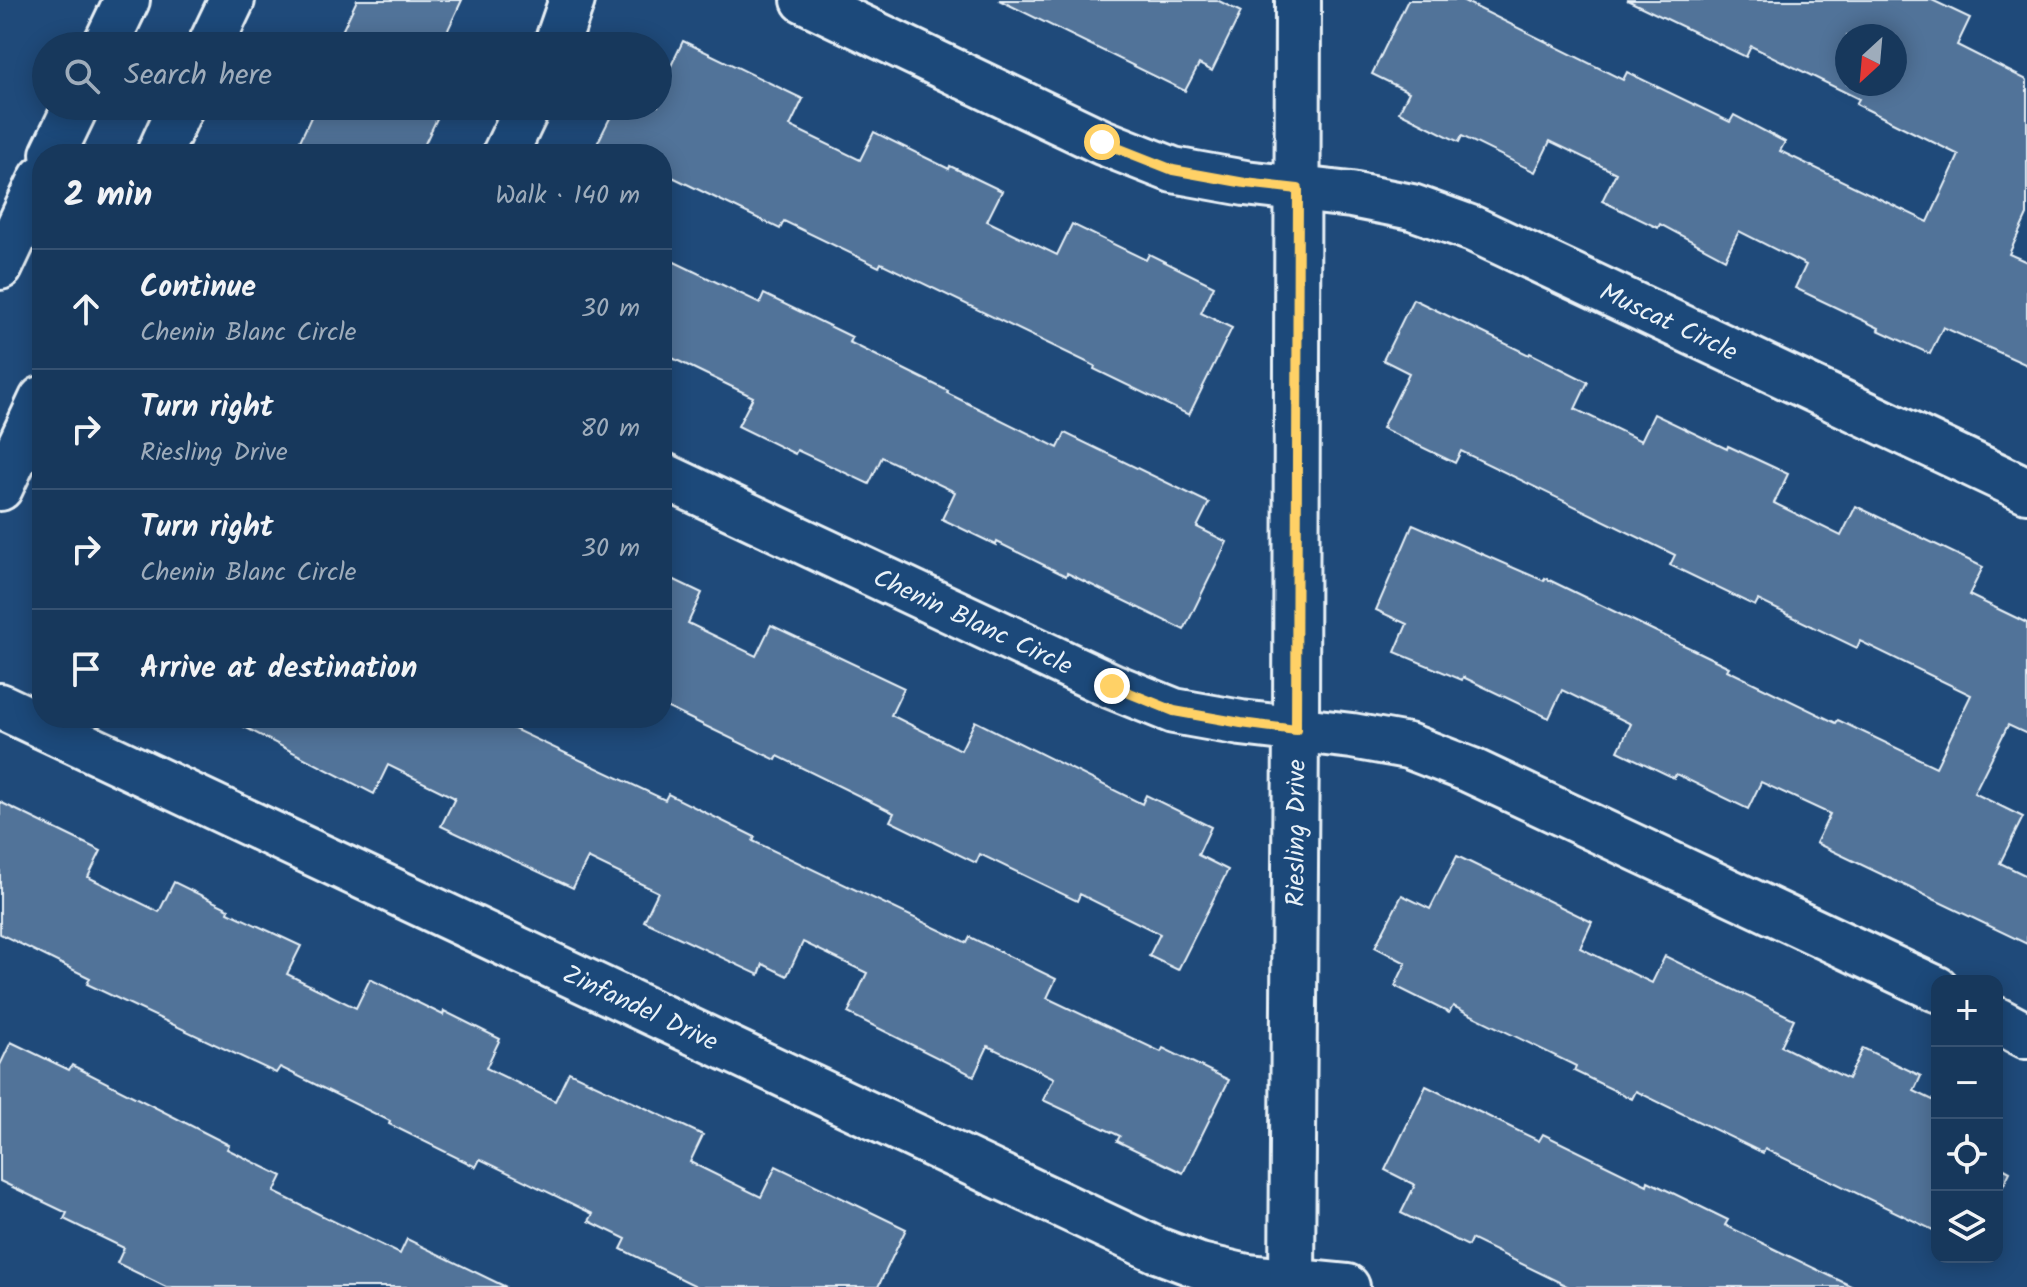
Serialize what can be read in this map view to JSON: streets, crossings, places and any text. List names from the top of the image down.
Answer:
{
  "streets": {
    "street": [
      "Muscat Circle",
      "Chenin Blanc Circle",
      "Riesling Drive",
      "Zinfandel Drive"
    ]
  },
  "crossings": [
    ["Muscat Circle", "Riesling Drive"],
    ["Chenin Blanc Circle", "Riesling Drive"],
    ["Riesling Drive", "Zinfandel Drive"]
  ],
  "north": "bottom left",
  "page": {
    "search": "Search here",
    "heading": ["2 min", "Walk · 140 m"],
    "list": [
      ["Continue", "Chenin Blanc Circle", "30 m"],
      ["Turn right", "Riesling Drive", "80 m"],
      ["Turn right", "Chenin Blanc Circle", "30 m"],
      "Arrive at destination"
    ],
    "map_buttons": ["+", "−"]
  }
}
